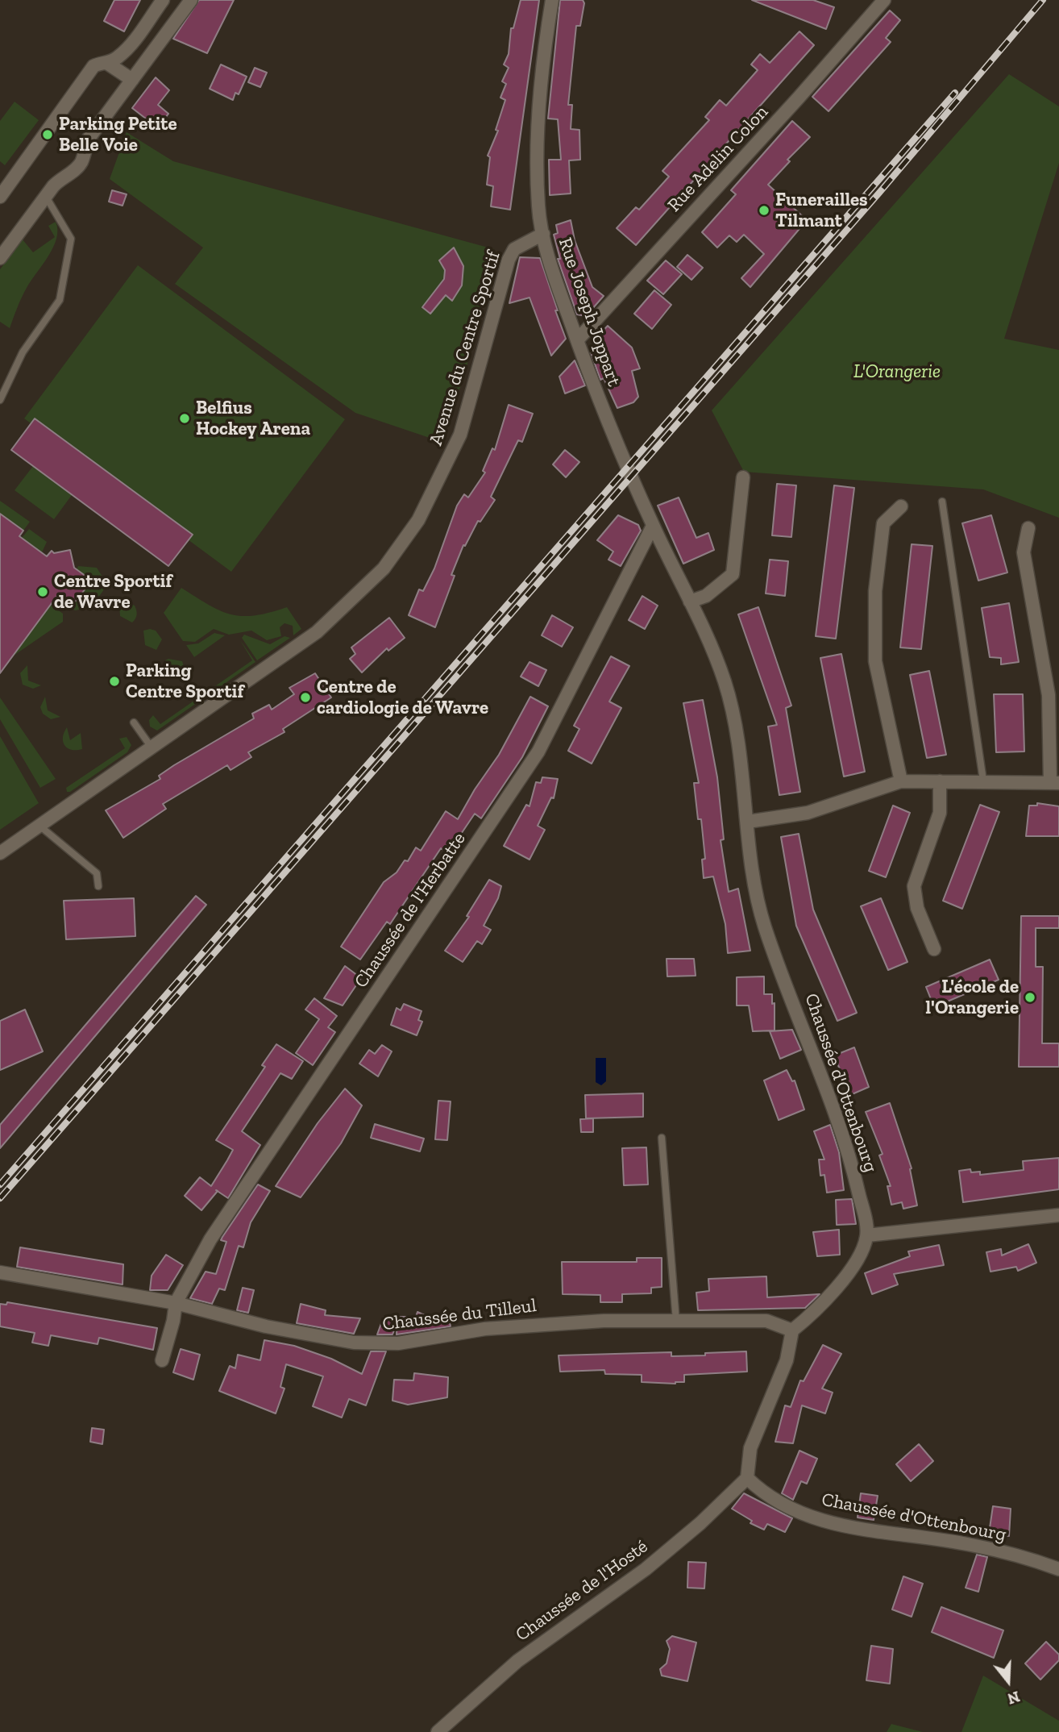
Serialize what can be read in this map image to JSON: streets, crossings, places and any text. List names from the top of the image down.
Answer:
{
  "streets": {
    "street": [
      "Rue Adelin Colon",
      "Rue Joseph Joppart",
      "Avenue du Centre Sportif",
      "Chaussée de l'Herbatte",
      "Chaussée d'Ottenbourg",
      "Chaussée du Tilleul",
      "Chaussée de l'Hosté"
    ]
  },
  "crossings": [
    ["Rue Adelin Colon", "Rue Joseph Joppart"],
    ["Rue Joseph Joppart", "Avenue du Centre Sportif"],
    ["Rue Joseph Joppart", "Chaussée de l'Herbatte"],
    ["Rue Joseph Joppart", "Chaussée d'Ottenbourg"],
    ["Chaussée de l'Herbatte", "Chaussée d'Ottenbourg"],
    ["Chaussée de l'Herbatte", "Chaussée du Tilleul"],
    ["Chaussée d'Ottenbourg", "Chaussée de l'Hosté"]
  ],
  "parks": ["L'Orangerie"],
  "places": [
    "Parking Petite Belle Voie",
    "Funerailles Tilmant",
    "Belfius Hockey Arena",
    "Centre Sportif de Wavre",
    "Parking Centre Sportif",
    "Centre de cardiologie de Wavre",
    "L'école de l'Orangerie"
  ],
  "north": "bottom"
}
